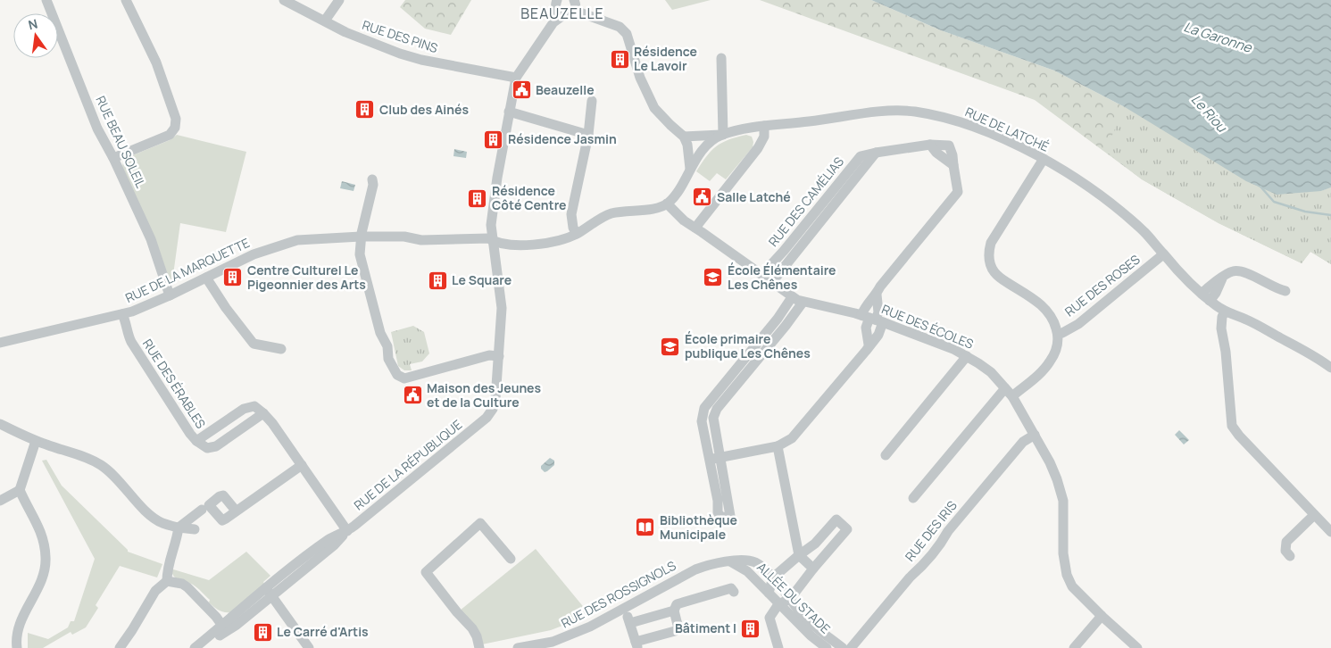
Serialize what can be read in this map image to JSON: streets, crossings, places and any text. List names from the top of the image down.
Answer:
{
  "streets": {
    "street": [
      "RUE DES PINS",
      "RUE DE LATCHÉ",
      "RUE BEAU SOLEIL",
      "RUE DES CAMÉLIAS",
      "RUE DE LA MARQUETTE",
      "RUE DES ROSES",
      "RUE DES ÉCOLES",
      "RUE DES ÉRABLES",
      "RUE DE LA RÉPUBLIQUE",
      "RUE DES IRIS",
      "RUE DES ROSSIGNOLS",
      "ALLÉE DU STADE"
    ]
  },
  "crossings": [
    ["RUE DES PINS", "RUE DE LA RÉPUBLIQUE"],
    ["RUE DE LATCHÉ", "RUE DES ROSES"],
    ["RUE DE LATCHÉ", "RUE DES ÉCOLES"],
    ["RUE BEAU SOLEIL", "RUE DE LA MARQUETTE"],
    ["RUE DES CAMÉLIAS", "RUE DES ÉCOLES"],
    ["RUE DE LA MARQUETTE", "RUE DES ÉRABLES"],
    ["RUE DE LA MARQUETTE", "RUE DE LA RÉPUBLIQUE"],
    ["RUE DES ÉCOLES", "RUE DES IRIS"],
    ["RUE DES ROSSIGNOLS", "ALLÉE DU STADE"]
  ],
  "districts": ["BEAUZELLE"],
  "water": ["La Garonne", "Le Riou"],
  "places": {
    "building": [
      "Résidence Le Lavoir",
      "Club des Ainés",
      "Résidence Jasmin",
      "Résidence Côté Centre",
      "Centre Culturel Le Pigeonnier des Arts",
      "Le Square",
      "Bâtiment I",
      "Le Carré d'Artis"
    ],
    "public building": ["Beauzelle", "Salle Latché", "Maison des Jeunes et de la Culture"],
    "school or university": ["École Élémentaire Les Chênes", "École primaire publique Les Chênes"],
    "library": ["Bibliothèque Municipale"]
  },
  "north": "top"
}
